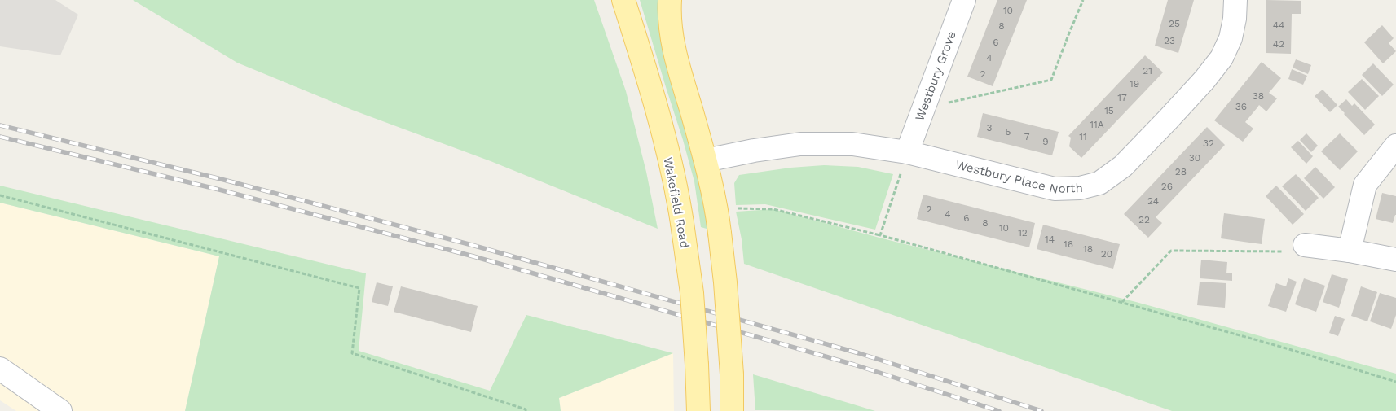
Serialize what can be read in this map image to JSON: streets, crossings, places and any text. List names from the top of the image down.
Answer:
{
  "streets": {
    "main road": ["Wakefield Road"],
    "street": ["Westbury Grove", "Westbury Place North"]
  },
  "crossings": [
    ["Westbury Grove", "Westbury Place North"]
  ],
  "house_numbers": [
    "10",
    "25",
    "44",
    "8",
    "23",
    "6",
    "42",
    "4",
    "21",
    "2",
    "19",
    "38",
    "17",
    "36",
    "15",
    "11A",
    "3",
    "5",
    "7",
    "11",
    "9",
    "32",
    "30",
    "28",
    "26",
    "24",
    "2",
    "4",
    "6",
    "22",
    "8",
    "10",
    "12",
    "14",
    "16",
    "18",
    "20"
  ]
}
